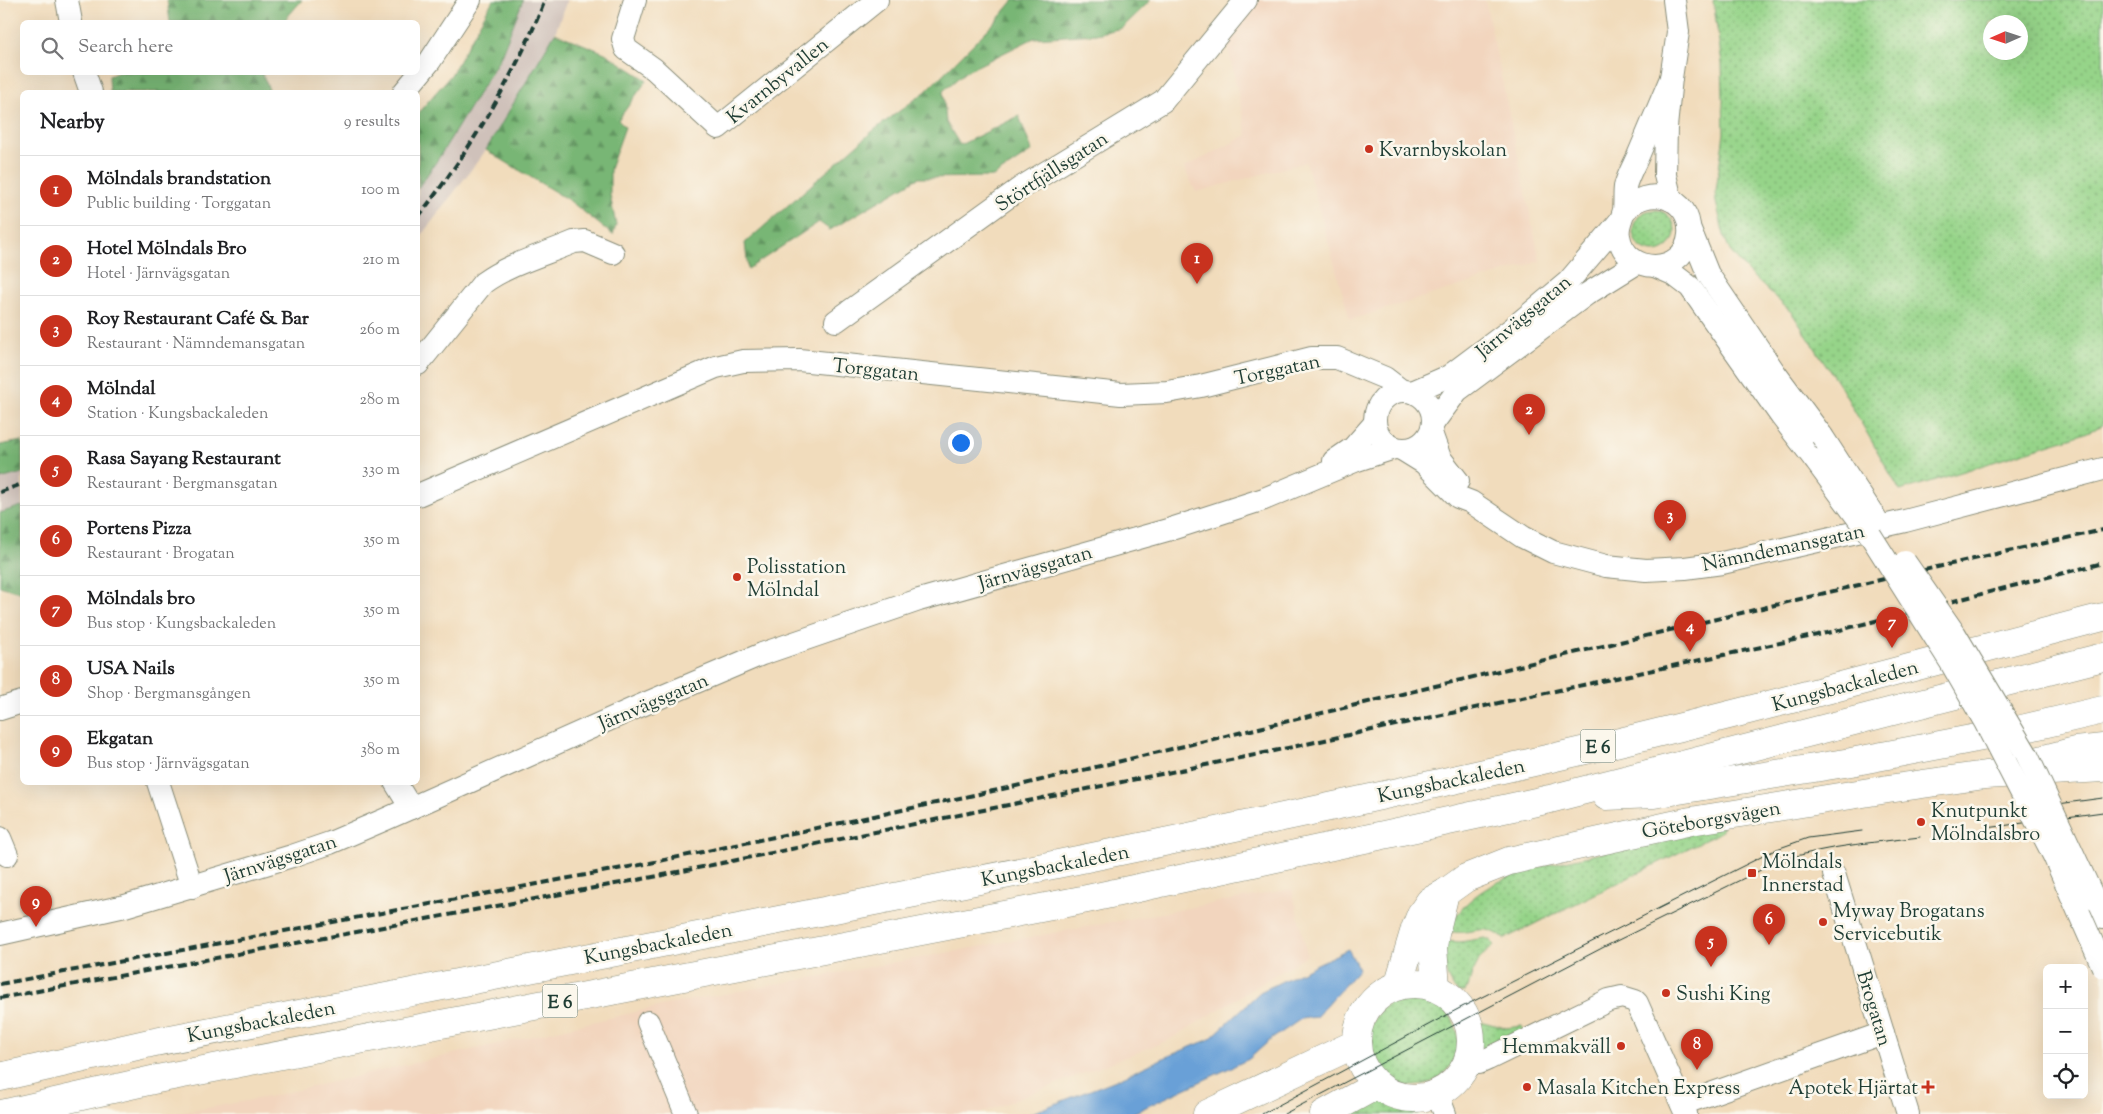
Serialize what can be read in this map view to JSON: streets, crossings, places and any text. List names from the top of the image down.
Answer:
{
  "streets": {
    "main road": ["Kungsbackaleden", "E 6", "Göteborgsvägen"],
    "street": [
      "Kvarnbyvallen",
      "Störtfjällsgatan",
      "Järnvägsgatan",
      "Torggatan",
      "Nämndemansgatan",
      "Brogatan"
    ]
  },
  "crossings": [
    ["Järnvägsgatan", "Torggatan"],
    ["Järnvägsgatan", "Nämndemansgatan"],
    ["Torggatan", "Nämndemansgatan"]
  ],
  "places": {
    "other": [
      "Kvarnbyskolan",
      "Polisstation Mölndal",
      "Knutpunkt Mölndalsbro",
      "Myway Brogatans Servicebutik",
      "Sushi King",
      "Hemmakväll",
      "Masala Kitchen Express"
    ],
    "transit": ["Mölndals Innerstad"],
    "health": ["Apotek Hjärtat"]
  },
  "north": "left",
  "page": {
    "search": "Search here",
    "heading": ["Nearby", "9 results"],
    "list": [
      {
        "mark": "1",
        "name": "Mölndals brandstation",
        "note": "Public building · Torggatan",
        "value": "100 m"
      },
      {
        "mark": "2",
        "name": "Hotel Mölndals Bro",
        "note": "Hotel · Järnvägsgatan",
        "value": "210 m"
      },
      {
        "mark": "3",
        "name": "Roy Restaurant Café & Bar",
        "note": "Restaurant · Nämndemansgatan",
        "value": "260 m"
      },
      {
        "mark": "4",
        "name": "Mölndal",
        "note": "Station · Kungsbackaleden",
        "value": "280 m"
      },
      {
        "mark": "5",
        "name": "Rasa Sayang Restaurant",
        "note": "Restaurant · Bergmansgatan",
        "value": "330 m"
      },
      {
        "mark": "6",
        "name": "Portens Pizza",
        "note": "Restaurant · Brogatan",
        "value": "350 m"
      },
      {
        "mark": "7",
        "name": "Mölndals bro",
        "note": "Bus stop · Kungsbackaleden",
        "value": "350 m"
      },
      {
        "mark": "8",
        "name": "USA Nails",
        "note": "Shop · Bergmansgången",
        "value": "350 m"
      },
      {
        "mark": "9",
        "name": "Ekgatan",
        "note": "Bus stop · Järnvägsgatan",
        "value": "380 m"
      }
    ],
    "pins": [
      "1",
      "2",
      "3",
      "7",
      "4",
      "9",
      "6",
      "5",
      "8"
    ],
    "map_buttons": ["+", "−"]
  }
}
